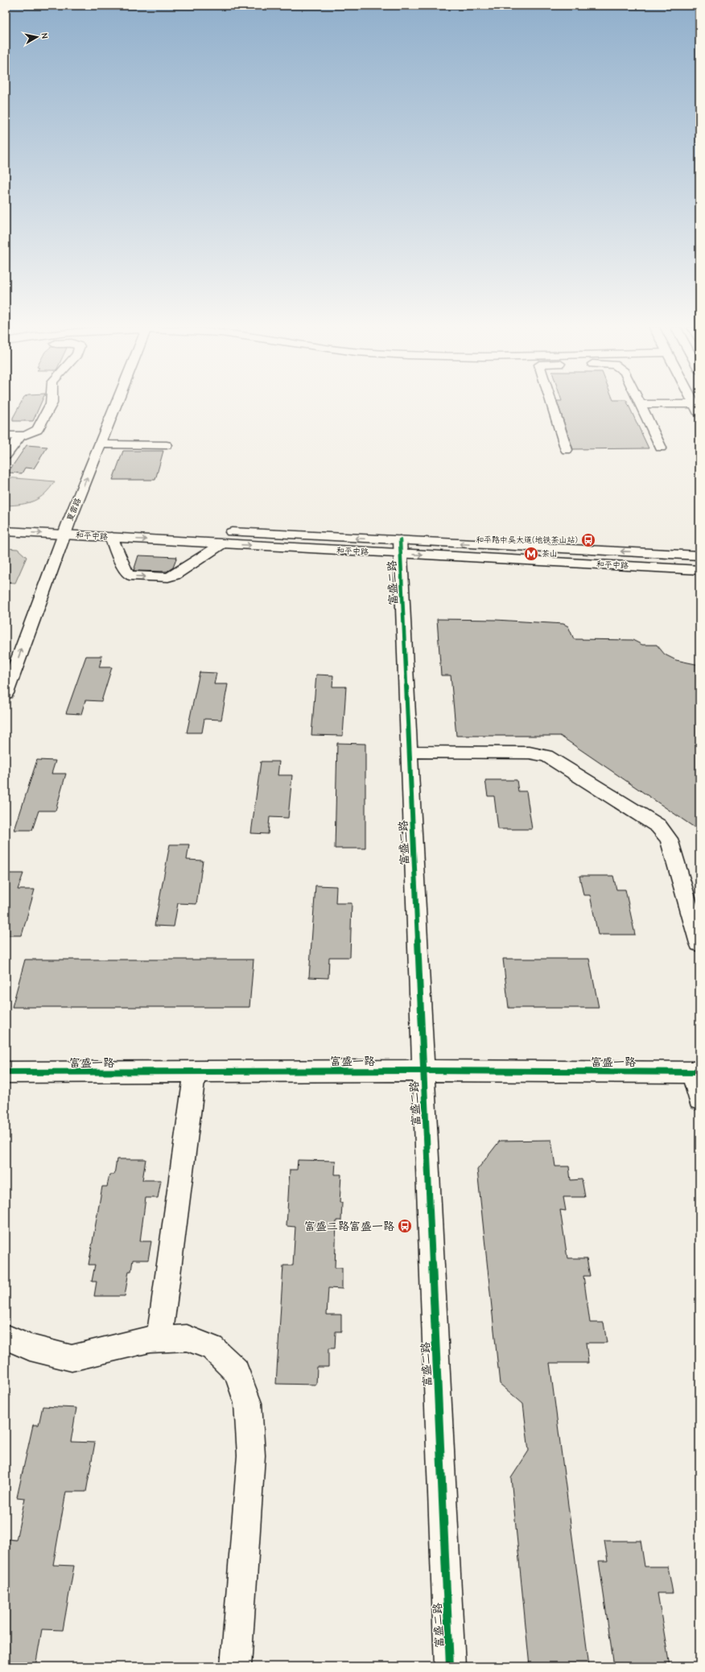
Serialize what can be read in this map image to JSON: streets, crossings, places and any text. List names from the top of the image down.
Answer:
{
  "streets": {
    "street": [
      "夏雷路",
      "和平中路",
      "富盛二路",
      "富盛一路"
    ]
  },
  "crossings": [
    ["夏雷路", "和平中路"],
    ["和平中路", "富盛二路"],
    ["富盛二路", "富盛一路"]
  ],
  "places": {
    "bus stop": ["和平路中吴大道(地铁茶山站)", "富盛二路富盛一路"],
    "metro station": ["茶山"]
  },
  "north": "right"
}
